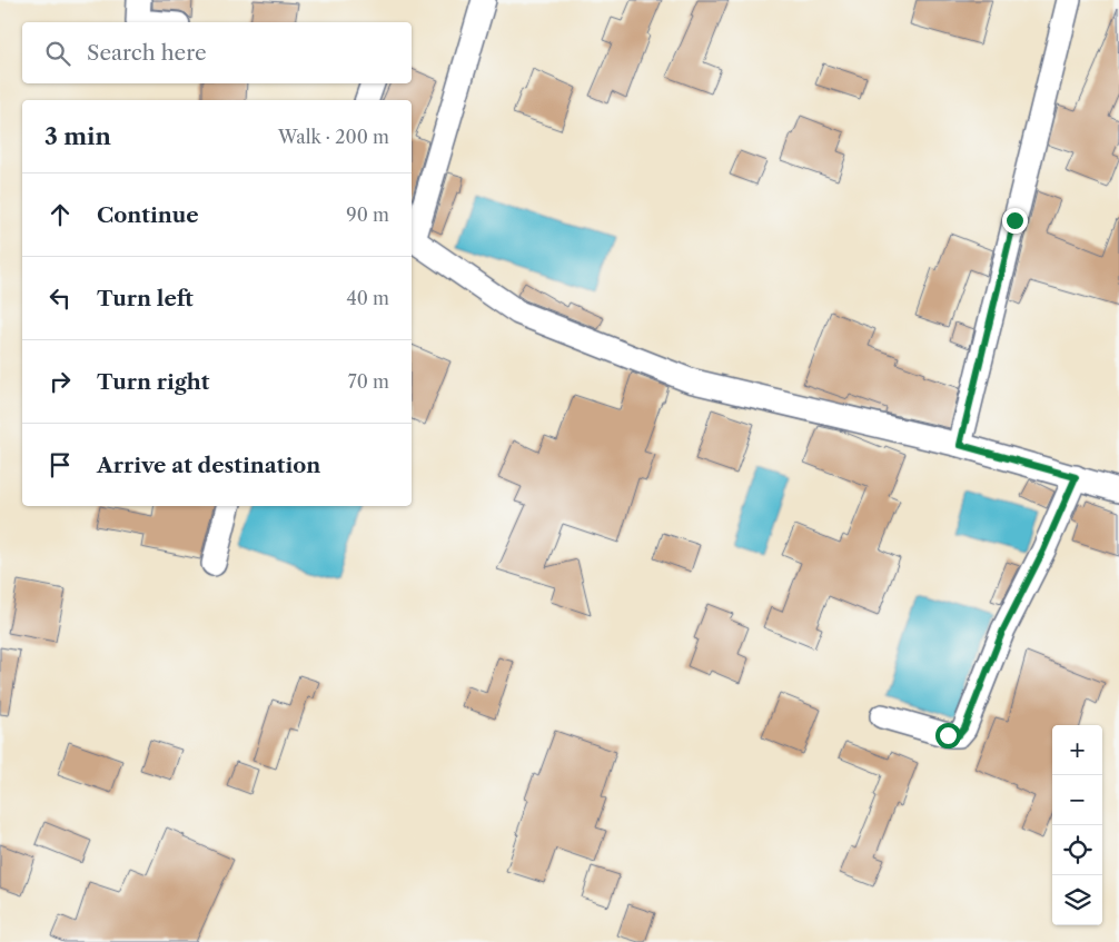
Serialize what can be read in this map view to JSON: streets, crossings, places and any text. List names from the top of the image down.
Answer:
{
  "page": {
    "search": "Search here",
    "heading": ["3 min", "Walk · 200 m"],
    "list": [
      ["Continue", "90 m"],
      ["Turn left", "40 m"],
      ["Turn right", "70 m"],
      "Arrive at destination"
    ],
    "map_buttons": ["+", "−"]
  }
}
